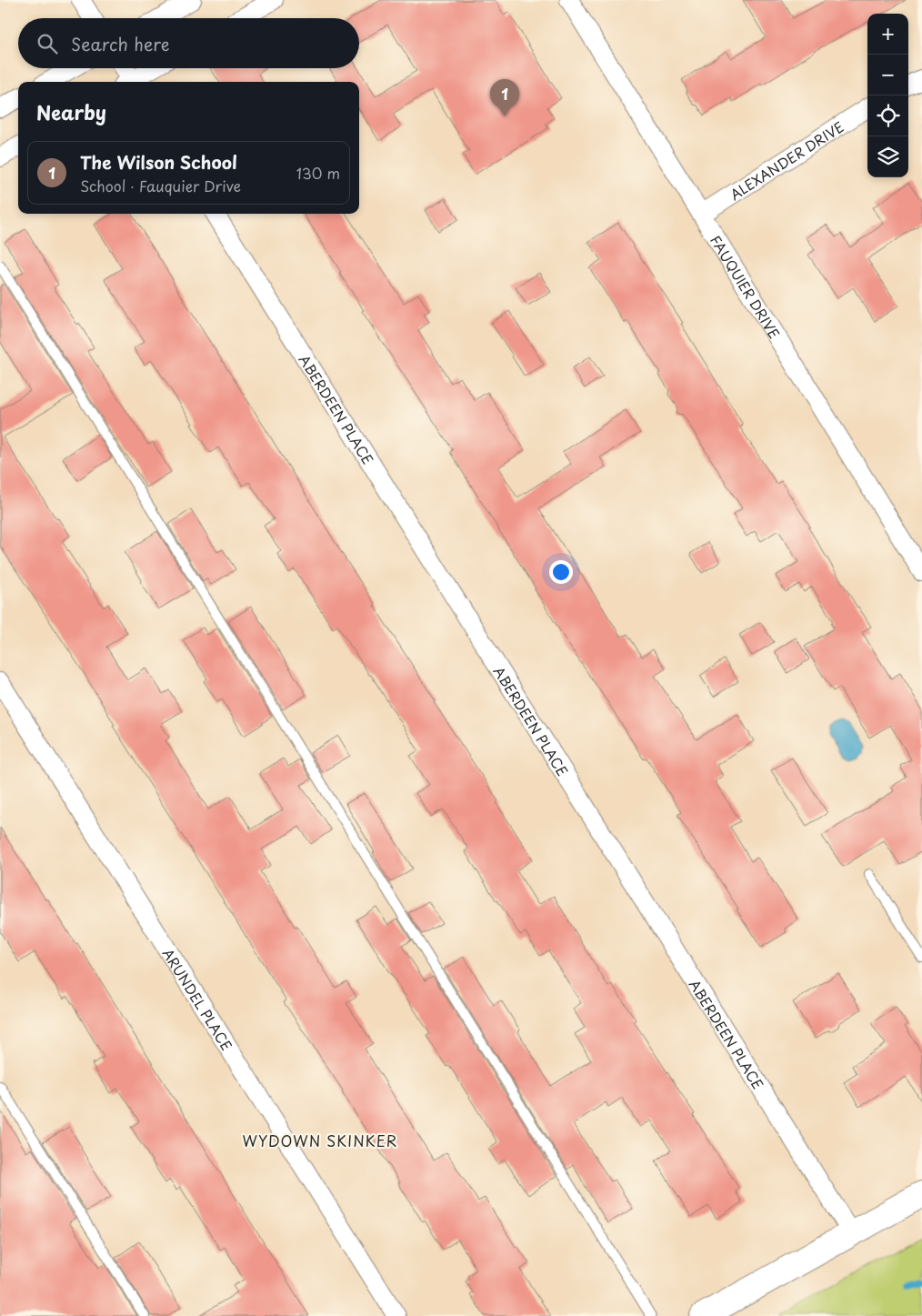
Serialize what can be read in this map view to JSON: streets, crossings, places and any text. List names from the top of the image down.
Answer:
{
  "streets": {
    "street": [
      "ALEXANDER DRIVE",
      "FAUQUIER DRIVE",
      "ABERDEEN PLACE",
      "ARUNDEL PLACE"
    ]
  },
  "crossings": [
    ["ALEXANDER DRIVE", "FAUQUIER DRIVE"]
  ],
  "districts": ["WYDOWN SKINKER"],
  "page": {
    "map_buttons": ["+", "−"],
    "search": "Search here",
    "pins": "1",
    "heading": "Nearby",
    "list": [
      {
        "mark": "1",
        "name": "The Wilson School",
        "note": "School · Fauquier Drive",
        "value": "130 m"
      }
    ]
  }
}
